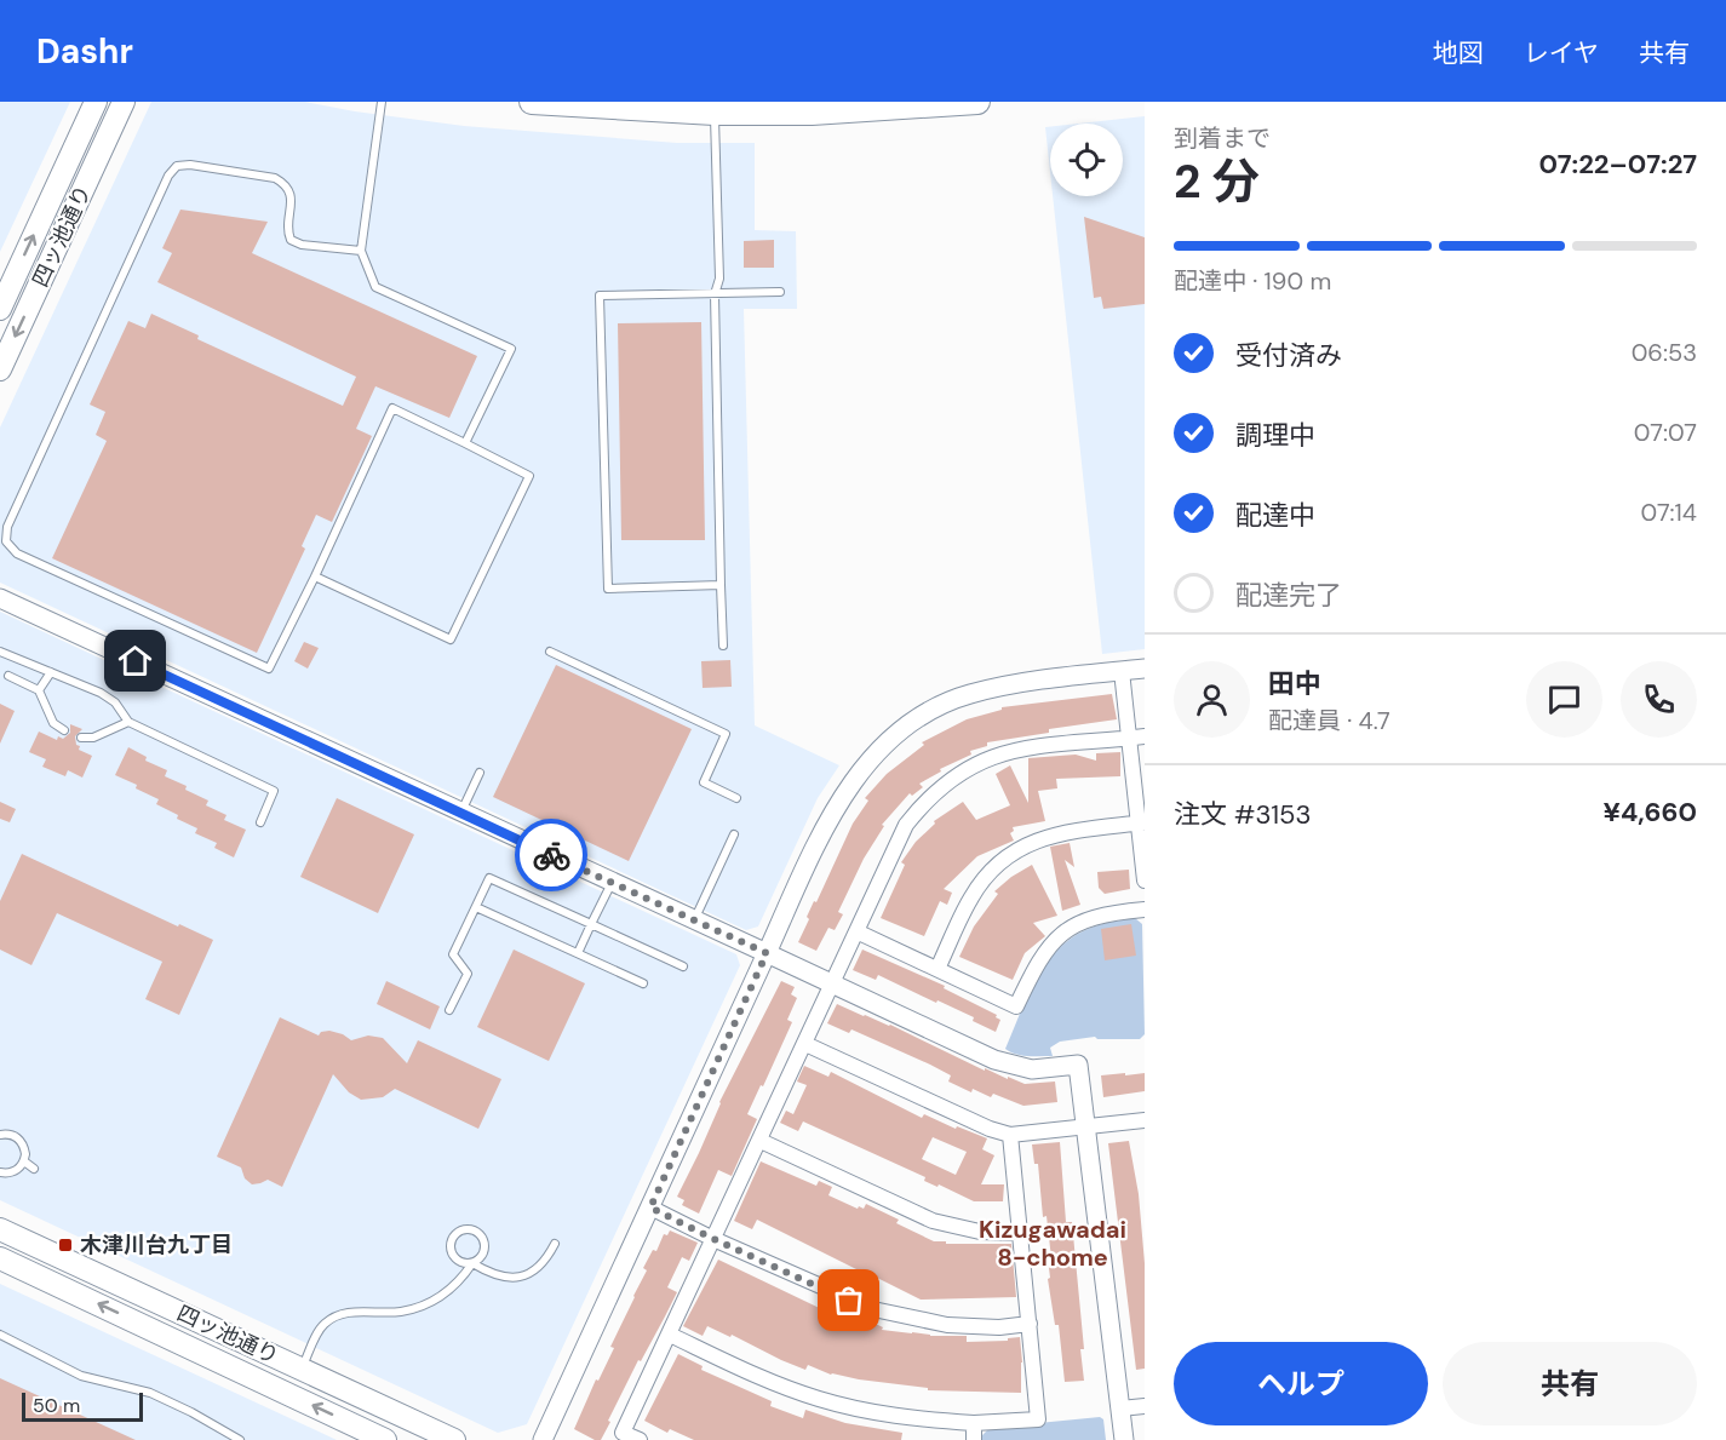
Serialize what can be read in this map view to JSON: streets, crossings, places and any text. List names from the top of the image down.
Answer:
{
  "streets": {
    "main road": ["四ッ池通り"]
  },
  "districts": ["Kizugawadai 8-chome"],
  "places": {
    "transit": ["木津川台九丁目"]
  },
  "scale_bar": "50 m",
  "page": {
    "header": "Dashr",
    "nav": ["地図", "レイヤ", "共有"],
    "heading": ["2 分", "到着まで", "07:22–07:27"],
    "panel": [
      "田中",
      "配達員 · 4.7",
      "注文 #3153",
      "¥4,660"
    ],
    "bar": "配達中 · 190 m",
    "list": [
      ["受付済み", "06:53"],
      ["調理中", "07:07"],
      ["配達中", "07:14"],
      "配達完了"
    ],
    "buttons": ["ヘルプ", "共有"],
    "scale": "50 m"
  }
}
